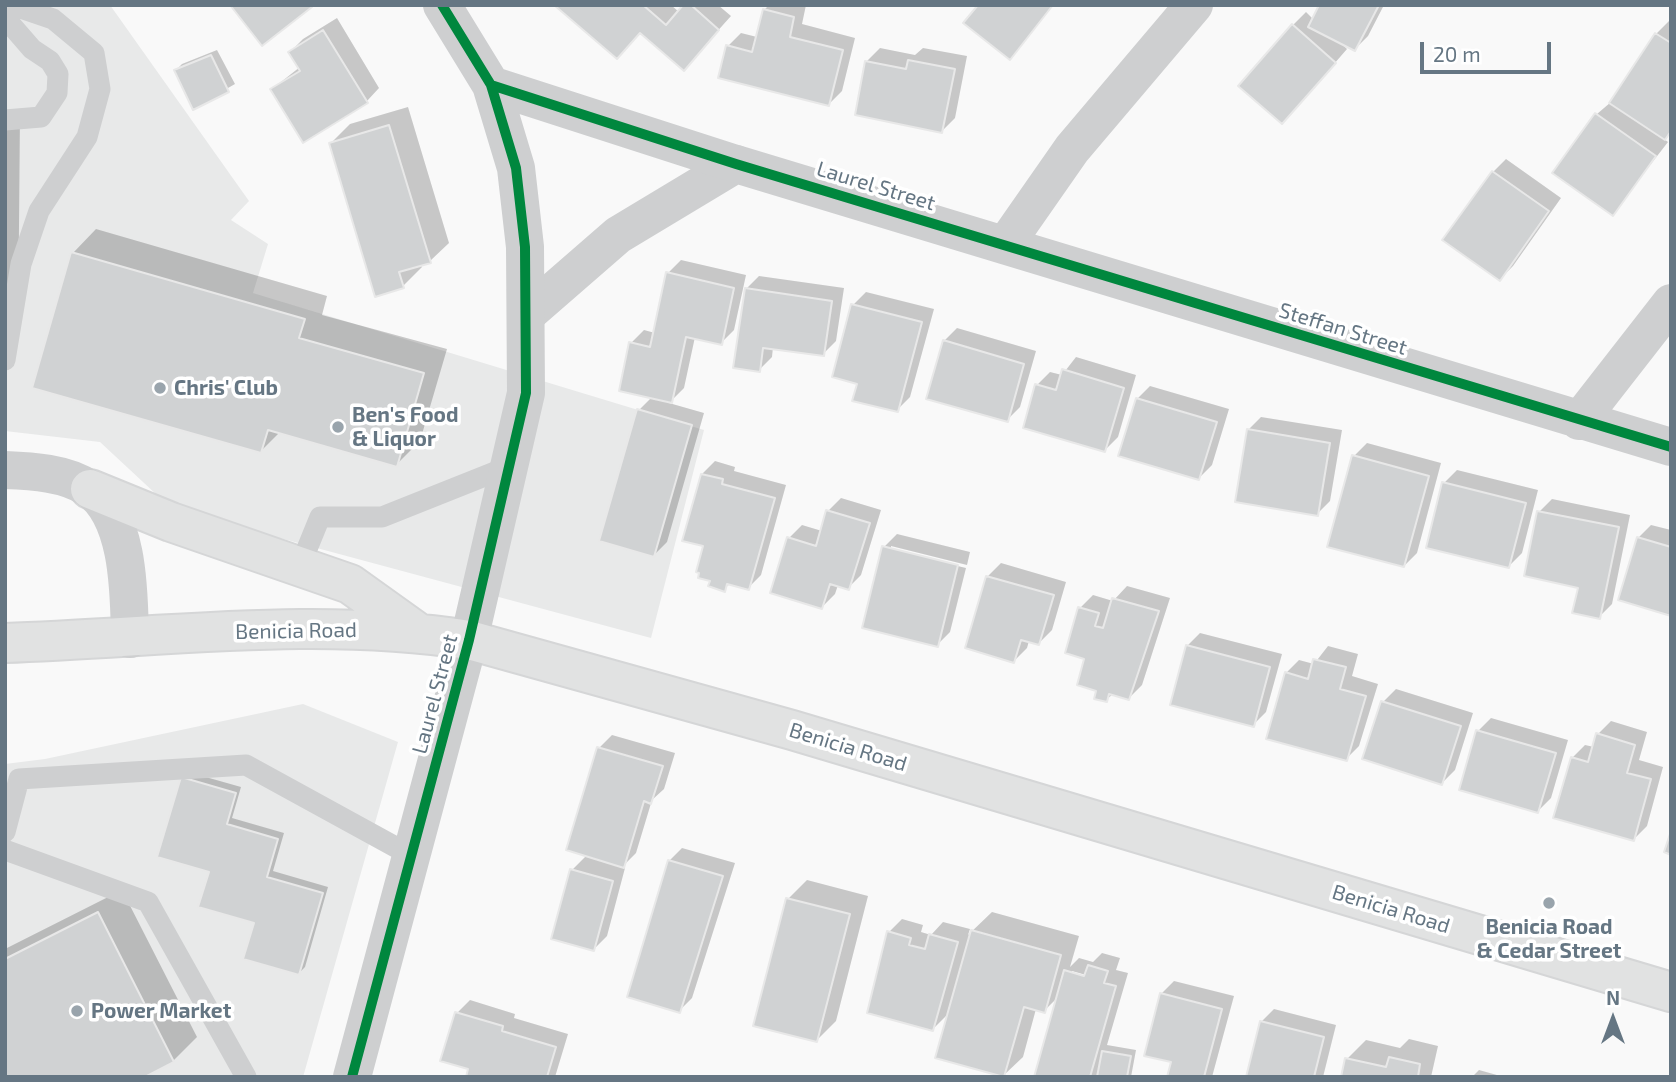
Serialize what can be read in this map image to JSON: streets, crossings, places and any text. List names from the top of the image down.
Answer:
{
  "streets": {
    "main road": ["Benicia Road"],
    "street": ["Laurel Street", "Steffan Street"]
  },
  "crossings": [
    ["Laurel Street", "Steffan Street"],
    ["Laurel Street", "Benicia Road"]
  ],
  "places": [
    "Chris' Club",
    "Ben's Food & Liquor",
    "Benicia Road & Cedar Street",
    "Power Market"
  ],
  "scale_bar": "20 m",
  "north": "top"
}
